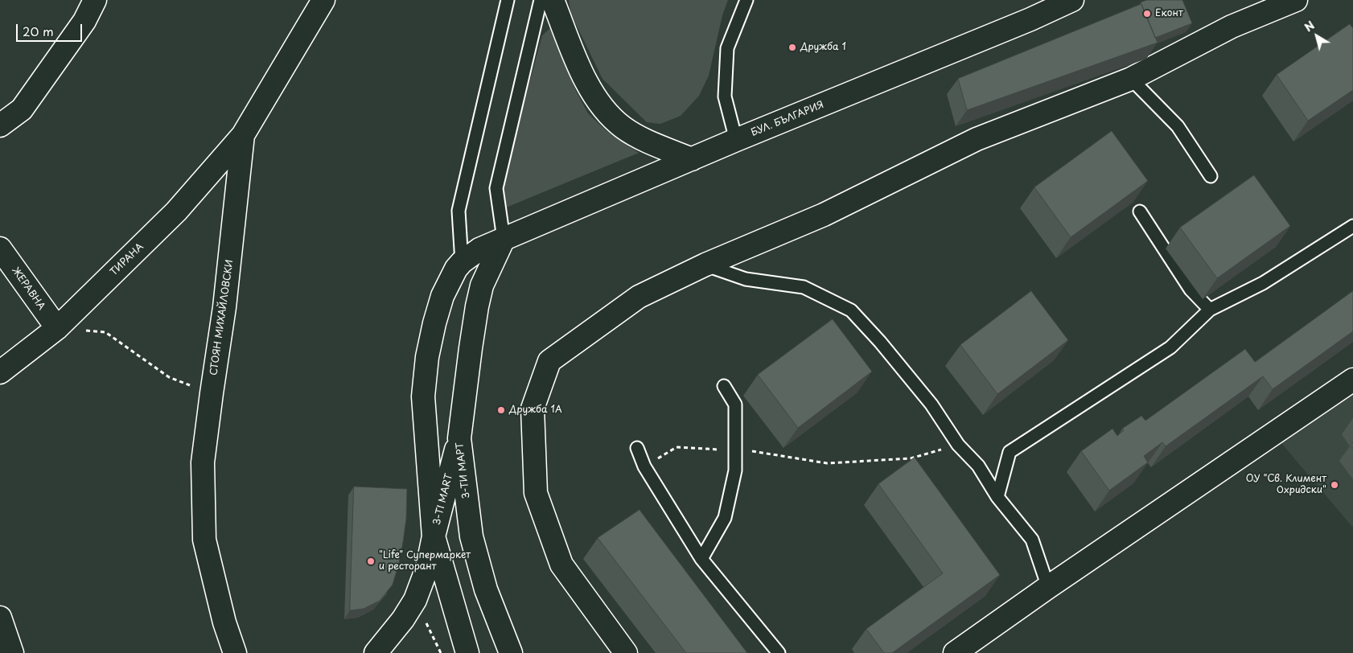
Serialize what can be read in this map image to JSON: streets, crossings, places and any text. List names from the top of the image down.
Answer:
{
  "streets": {
    "street": [
      "БУЛ. БЪЛГАРИЯ",
      "ТИРАНА",
      "ЖЕРАВНА",
      "СТОЯН МИХАЙЛОВСКИ",
      "3-ТИ МАРТ",
      "3-TI MART"
    ]
  },
  "crossings": [
    ["БУЛ. БЪЛГАРИЯ", "3-ТИ МАРТ"],
    ["ТИРАНА", "ЖЕРАВНА"],
    ["ТИРАНА", "СТОЯН МИХАЙЛОВСКИ"],
    ["3-ТИ МАРТ", "3-TI MART"]
  ],
  "places": [
    "Еконт",
    "Дружба 1",
    "Дружба 1A",
    "ОУ \"Св. Климент Охридски\"",
    "\"Life\" Супермаркет и ресторант"
  ],
  "scale_bar": "20 m",
  "north": "top left"
}
